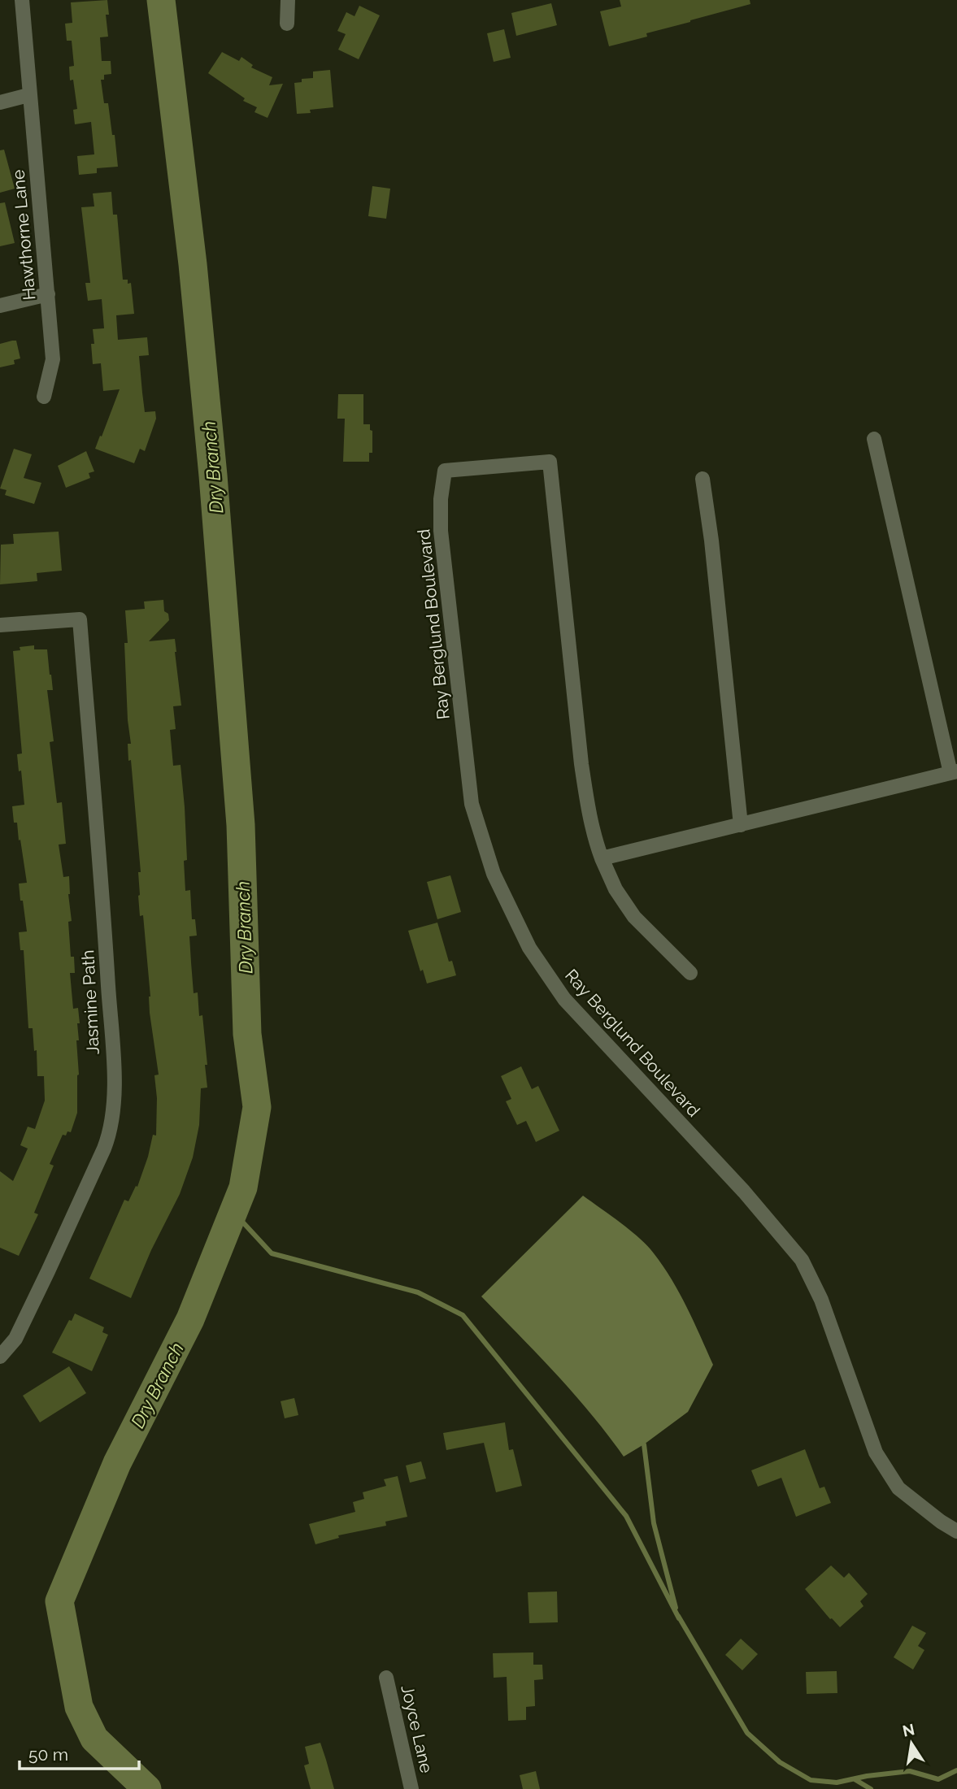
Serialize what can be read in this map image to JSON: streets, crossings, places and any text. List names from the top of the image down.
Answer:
{
  "streets": {
    "street": [
      "Hawthorne Lane",
      "Ray Berglund Boulevard",
      "Jasmine Path",
      "Joyce Lane"
    ]
  },
  "water": ["Dry Branch"],
  "scale_bar": "50 m",
  "north": "top"
}
